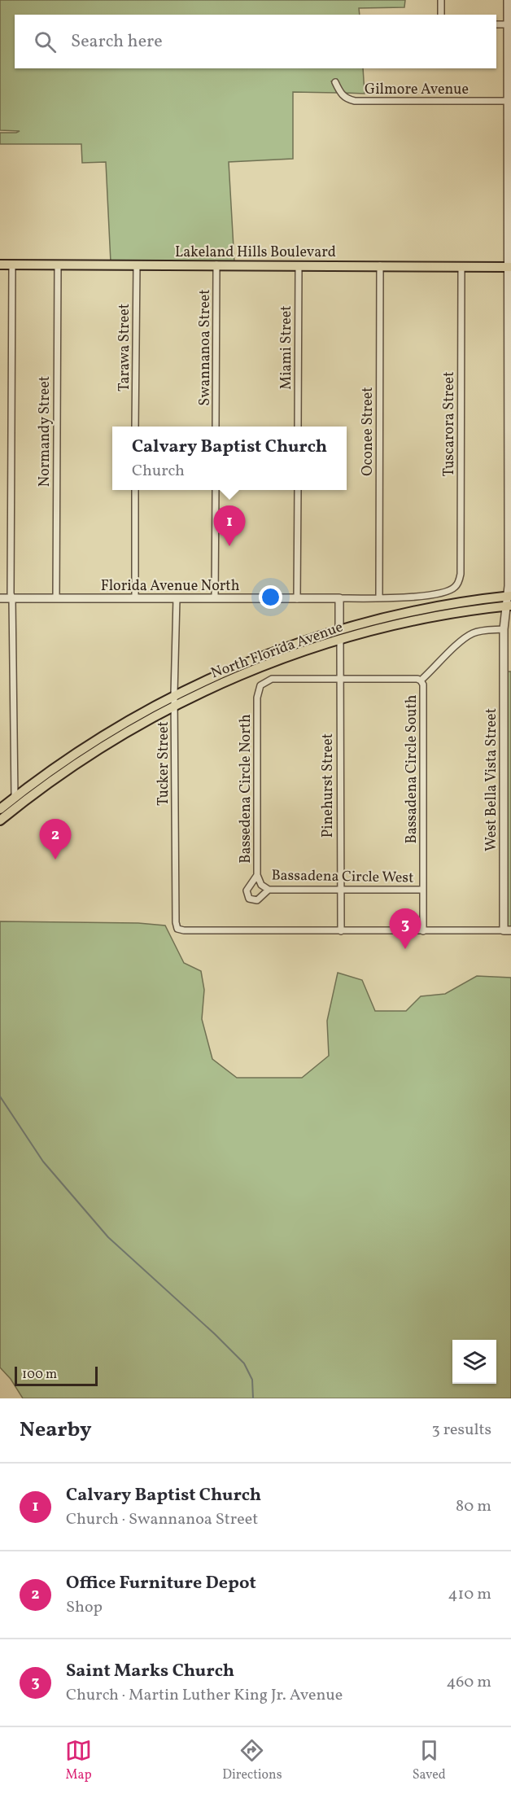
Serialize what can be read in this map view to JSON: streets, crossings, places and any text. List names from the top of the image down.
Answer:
{
  "streets": {
    "main road": ["Lakeland Hills Boulevard", "North Florida Avenue"],
    "street": [
      "Gilmore Avenue",
      "Tarawa Street",
      "Swannanoa Street",
      "Miami Street",
      "Tuscarora Street",
      "Normandy Street",
      "Oconee Street",
      "Florida Avenue North",
      "Tucker Street",
      "Bassadena Circle South",
      "West Bella Vista Street",
      "Pinehurst Street",
      "Bassedena Circle North",
      "Bassadena Circle West"
    ]
  },
  "crossings": [
    ["Gilmore Avenue", "West Bella Vista Street"],
    ["Lakeland Hills Boulevard", "Tarawa Street"],
    ["Lakeland Hills Boulevard", "Swannanoa Street"],
    ["Lakeland Hills Boulevard", "Miami Street"],
    ["Lakeland Hills Boulevard", "Tuscarora Street"],
    ["Lakeland Hills Boulevard", "Normandy Street"],
    ["Lakeland Hills Boulevard", "Oconee Street"],
    ["Lakeland Hills Boulevard", "West Bella Vista Street"],
    ["Tuscarora Street", "Oconee Street"],
    ["Tuscarora Street", "North Florida Avenue"],
    ["Normandy Street", "Florida Avenue North"],
    ["Oconee Street", "North Florida Avenue"],
    ["Florida Avenue North", "North Florida Avenue"],
    ["Florida Avenue North", "Tucker Street"],
    ["North Florida Avenue", "Tucker Street"],
    ["North Florida Avenue", "West Bella Vista Street"],
    ["North Florida Avenue", "Pinehurst Street"],
    ["Tucker Street", "Pinehurst Street"],
    ["Bassadena Circle South", "West Bella Vista Street"],
    ["Bassadena Circle South", "Bassadena Circle West"],
    ["Pinehurst Street", "Bassedena Circle North"],
    ["Pinehurst Street", "Bassadena Circle West"],
    ["Bassedena Circle North", "Bassadena Circle West"]
  ],
  "scale_bar": "100 m",
  "page": {
    "search": "Search here",
    "popup": ["Calvary Baptist Church", "Church"],
    "pins": ["1", "2", "3"],
    "scale": "100 m",
    "heading": ["Nearby", "3 results"],
    "list": [
      {
        "mark": "1",
        "name": "Calvary Baptist Church",
        "note": "Church · Swannanoa Street",
        "value": "80 m"
      },
      {
        "mark": "2",
        "name": "Office Furniture Depot",
        "note": "Shop",
        "value": "410 m"
      },
      {
        "mark": "3",
        "name": "Saint Marks Church",
        "note": "Church · Martin Luther King Jr. Avenue",
        "value": "460 m"
      }
    ],
    "nav": ["Map", "Directions", "Saved"]
  }
}
